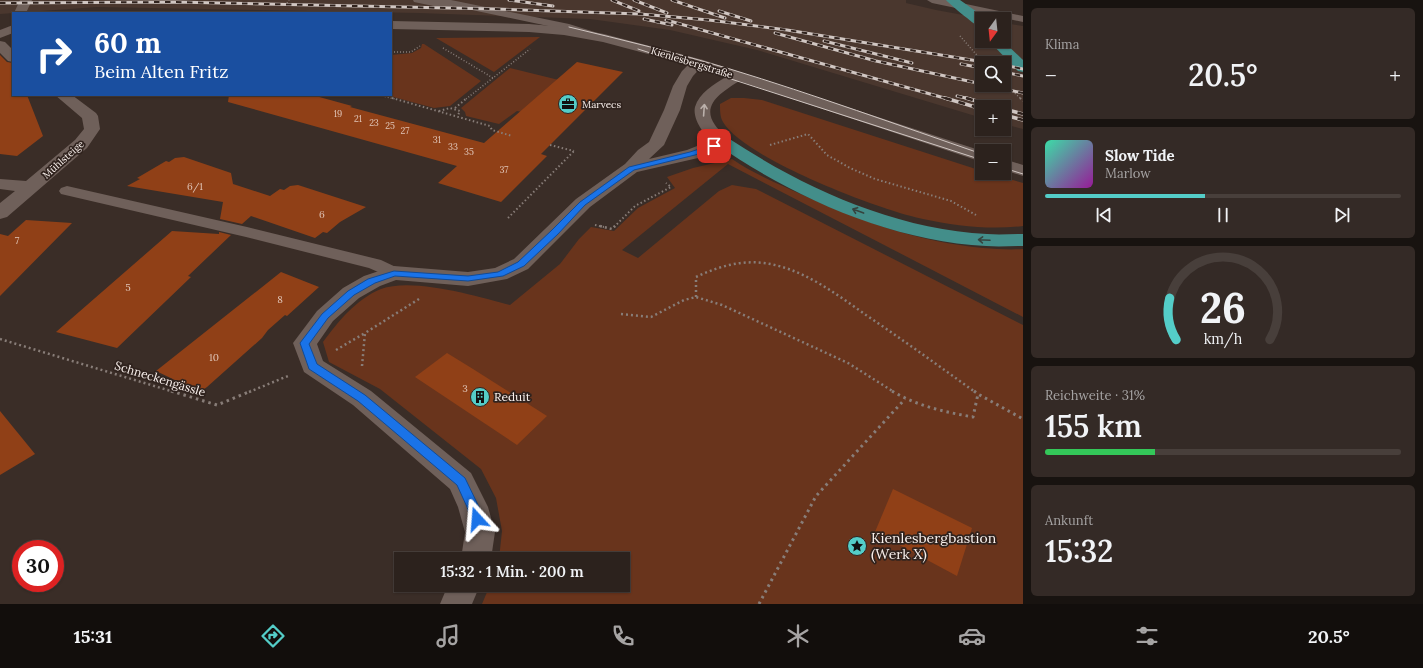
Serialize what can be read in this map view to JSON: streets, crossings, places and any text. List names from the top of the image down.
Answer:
{
  "streets": {
    "street": ["Kienlesbergstraße", "Mühlsteige"],
    "path": ["Schneckengässle"]
  },
  "places": {
    "office": ["Marvecs"],
    "building": ["Reduit"],
    "place": ["Kienlesbergbastion (Werk X)"]
  },
  "house_numbers": [
    "19",
    "21",
    "23",
    "25",
    "27",
    "31",
    "33",
    "35",
    "37",
    "6/1",
    "6",
    "7",
    "5",
    "8",
    "10",
    "3"
  ],
  "north": "bottom",
  "page": {
    "tile": [
      "Klima",
      ["Reichweite · 31%", "155 km"],
      ["Ankunft", "15:32"]
    ],
    "map_buttons": ["+", "−"],
    "turn": ["60 m", "Beim Alten Fritz"],
    "heat": ["−", "20.5°", "+"],
    "song": ["Slow Tide", "Marlow"],
    "limit": "30",
    "trip": "15:32 · 1 Min. · 200 m",
    "tabs": ["15:31", "20.5°"],
    "gauge": ["26", "km/h"]
  }
}
